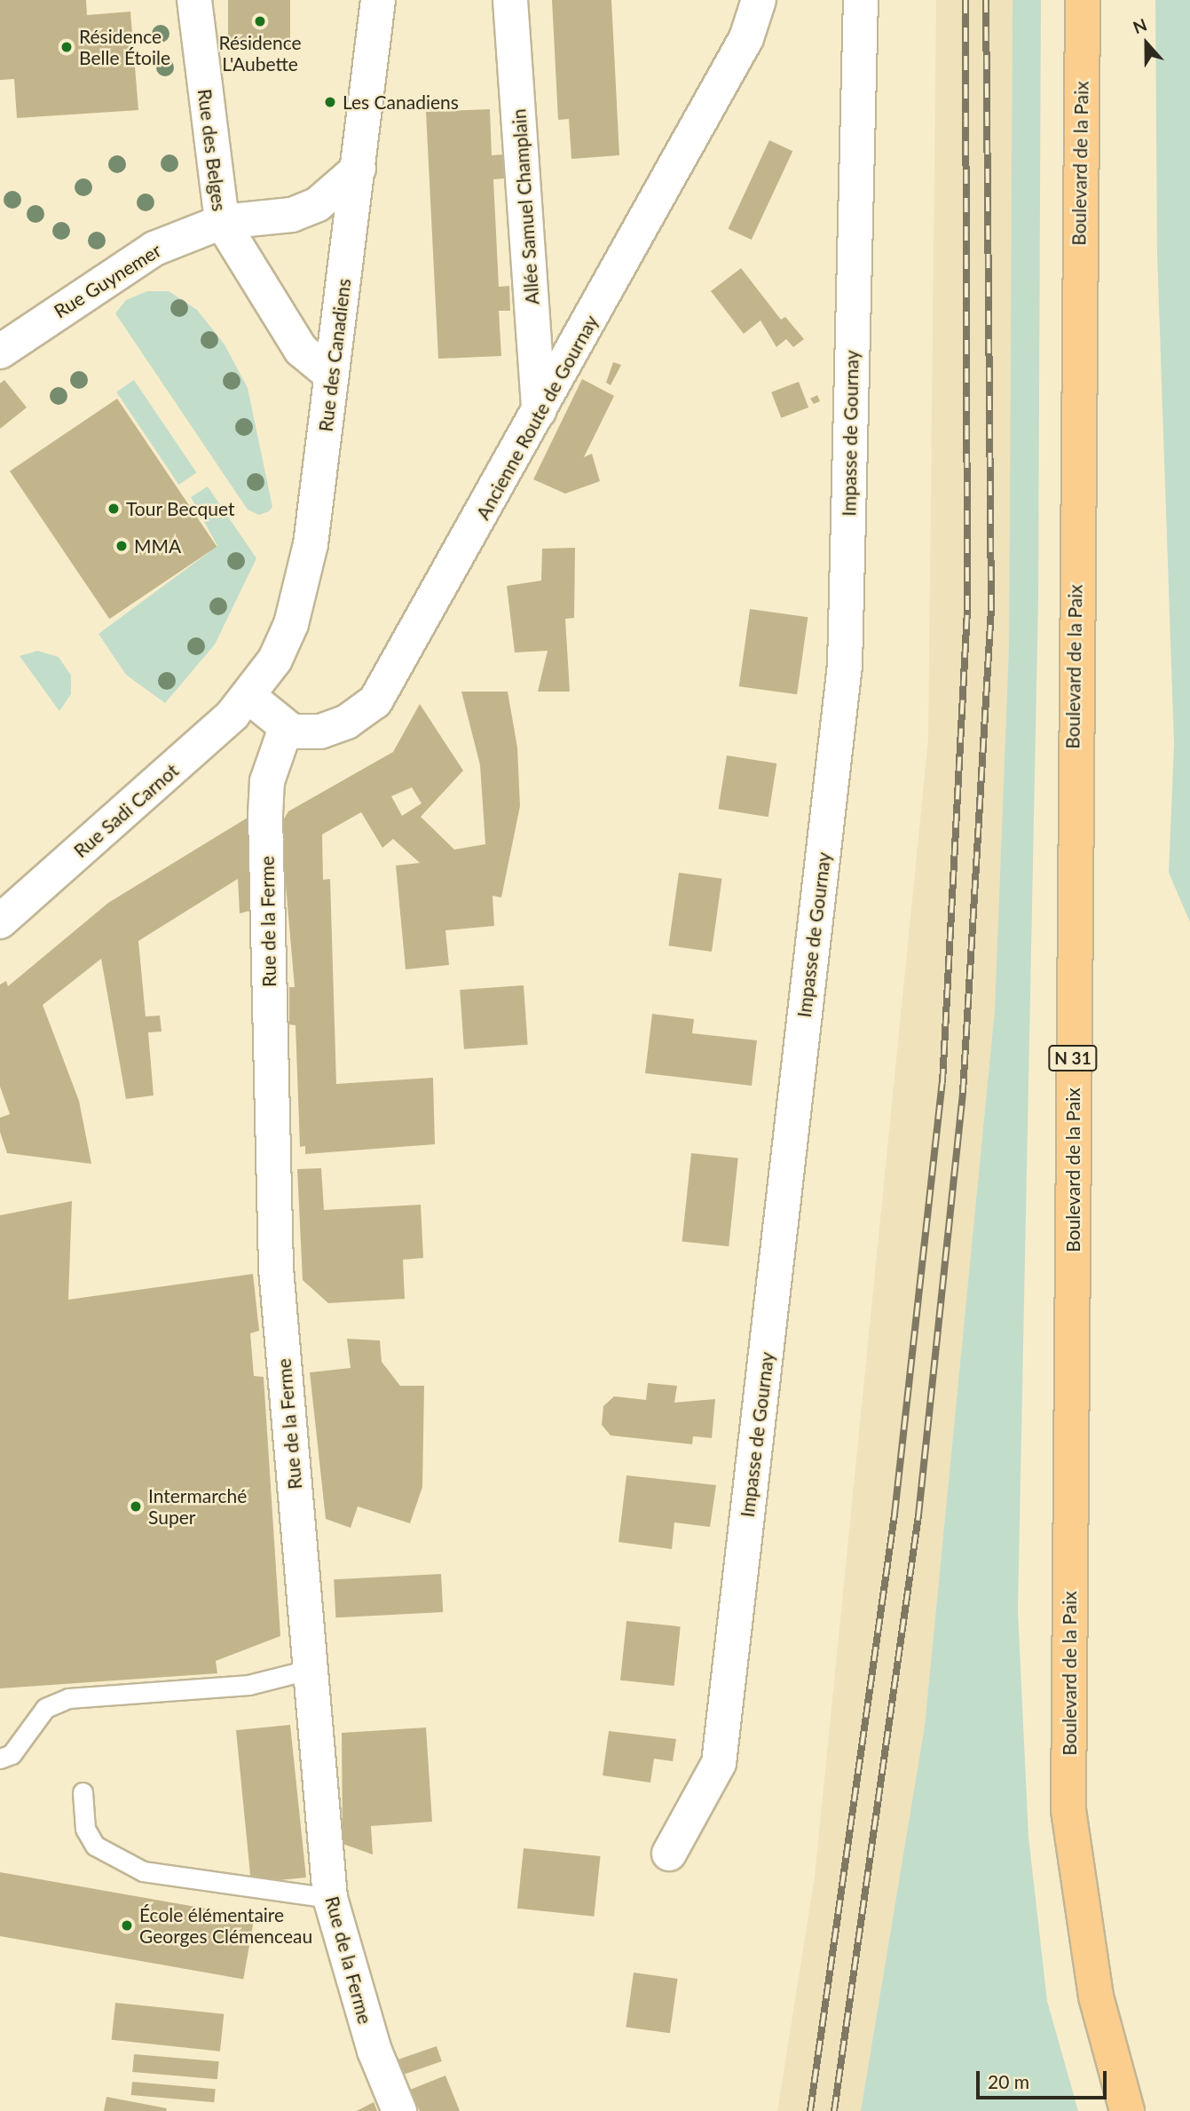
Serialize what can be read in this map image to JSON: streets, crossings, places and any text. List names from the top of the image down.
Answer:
{
  "streets": {
    "main road": ["Boulevard de la Paix", "N 31"],
    "street": [
      "Rue des Belges",
      "Allée Samuel Champlain",
      "Rue Guynemer",
      "Rue des Canadiens",
      "Ancienne Route de Gournay",
      "Impasse de Gournay",
      "Rue Sadi Carnot",
      "Rue de la Ferme"
    ]
  },
  "crossings": [
    ["Rue des Belges", "Rue Guynemer"],
    ["Rue des Belges", "Rue des Canadiens"],
    ["Allée Samuel Champlain", "Ancienne Route de Gournay"],
    ["Rue Guynemer", "Rue des Canadiens"],
    ["Rue des Canadiens", "Rue Sadi Carnot"],
    ["Ancienne Route de Gournay", "Rue de la Ferme"]
  ],
  "places": [
    "Résidence L'Aubette",
    "Résidence Belle Étoile",
    "Les Canadiens",
    "Tour Becquet",
    "MMA",
    "Intermarché Super",
    "École élémentaire Georges Clémenceau"
  ],
  "scale_bar": "20 m",
  "north": "top"
}
